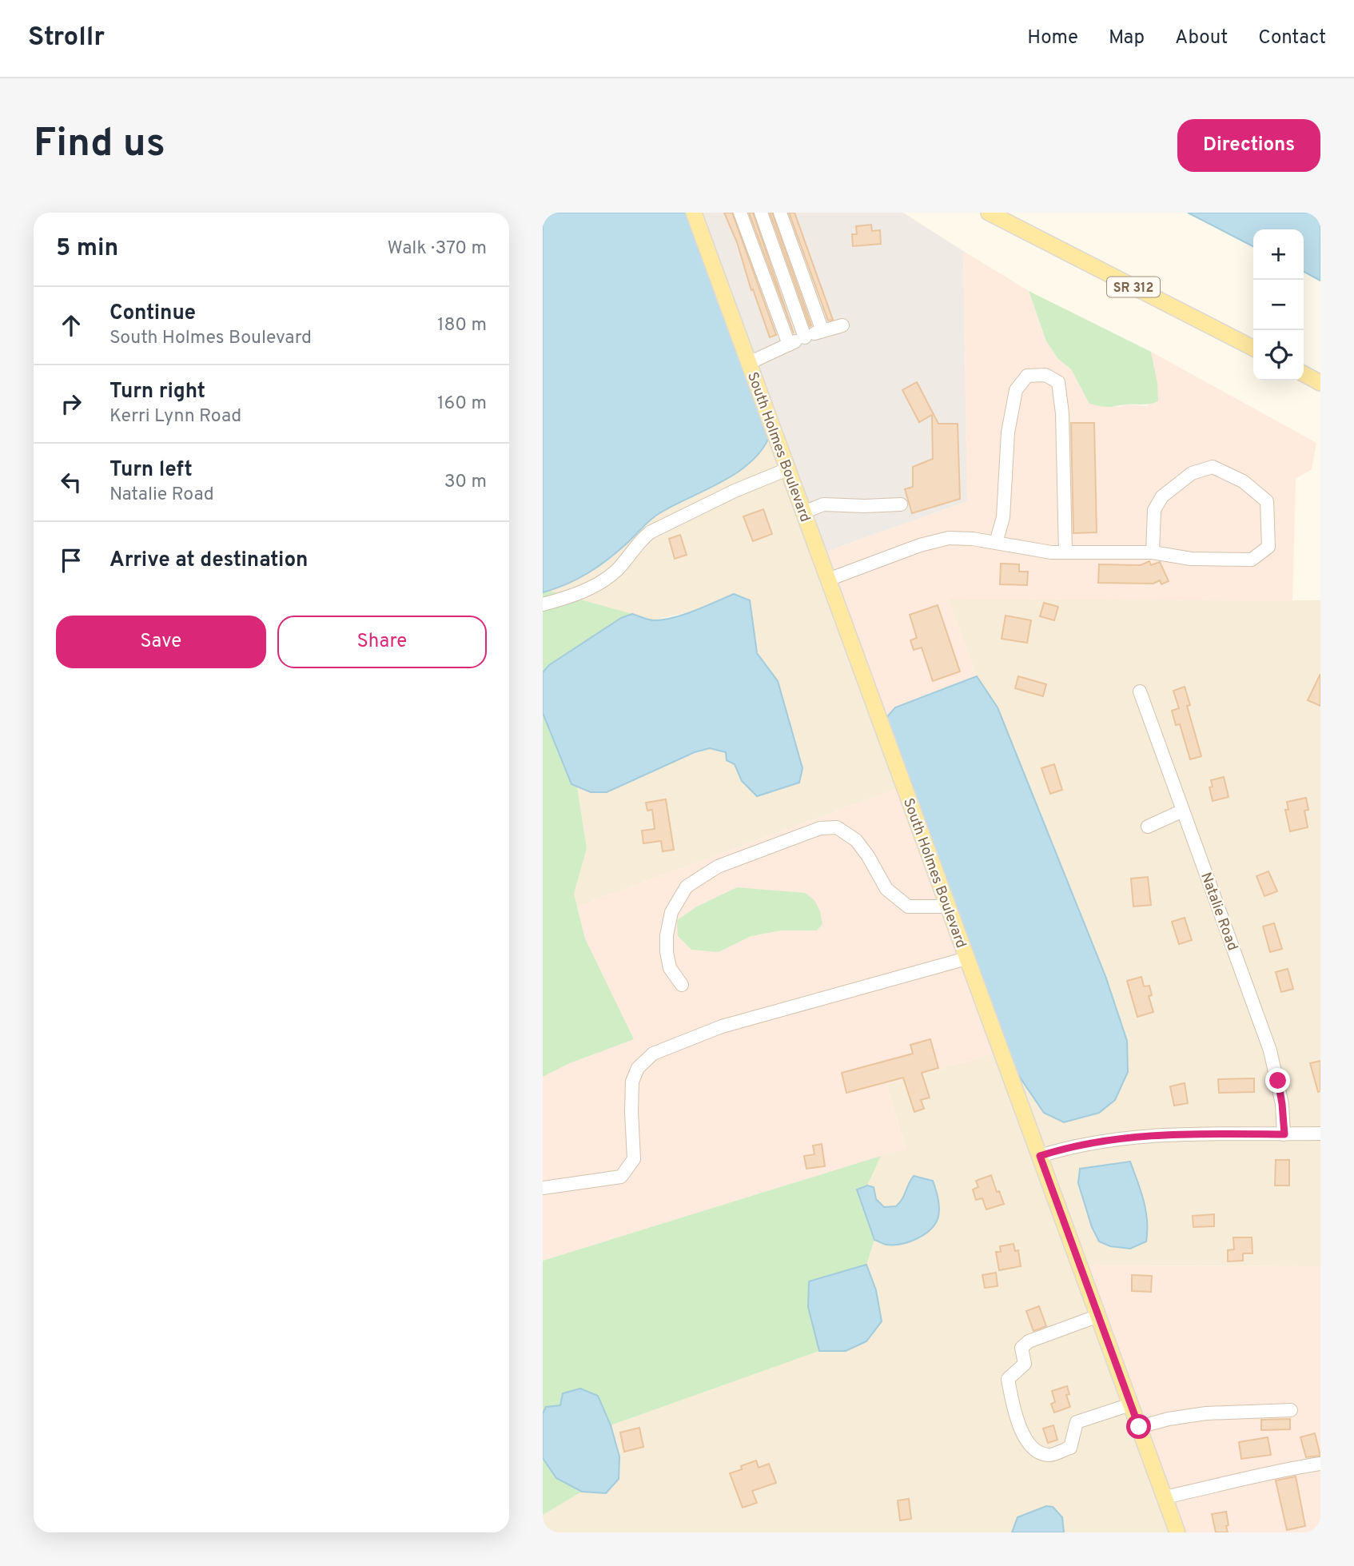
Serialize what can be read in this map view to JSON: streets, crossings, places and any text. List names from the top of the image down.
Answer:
{
  "streets": {
    "main road": ["SR 312", "South Holmes Boulevard"],
    "street": ["Natalie Road"]
  },
  "page": {
    "header": "Strollr",
    "nav": [
      "Home",
      "Map",
      "About",
      "Contact"
    ],
    "buttons": [
      "Directions",
      ["Save", "Share"]
    ],
    "title": "Find us",
    "heading": ["5 min", "Walk · 370 m"],
    "map_buttons": ["+", "−"],
    "list": [
      ["Continue", "South Holmes Boulevard", "180 m"],
      ["Turn right", "Kerri Lynn Road", "160 m"],
      ["Turn left", "Natalie Road", "30 m"],
      "Arrive at destination"
    ]
  }
}
